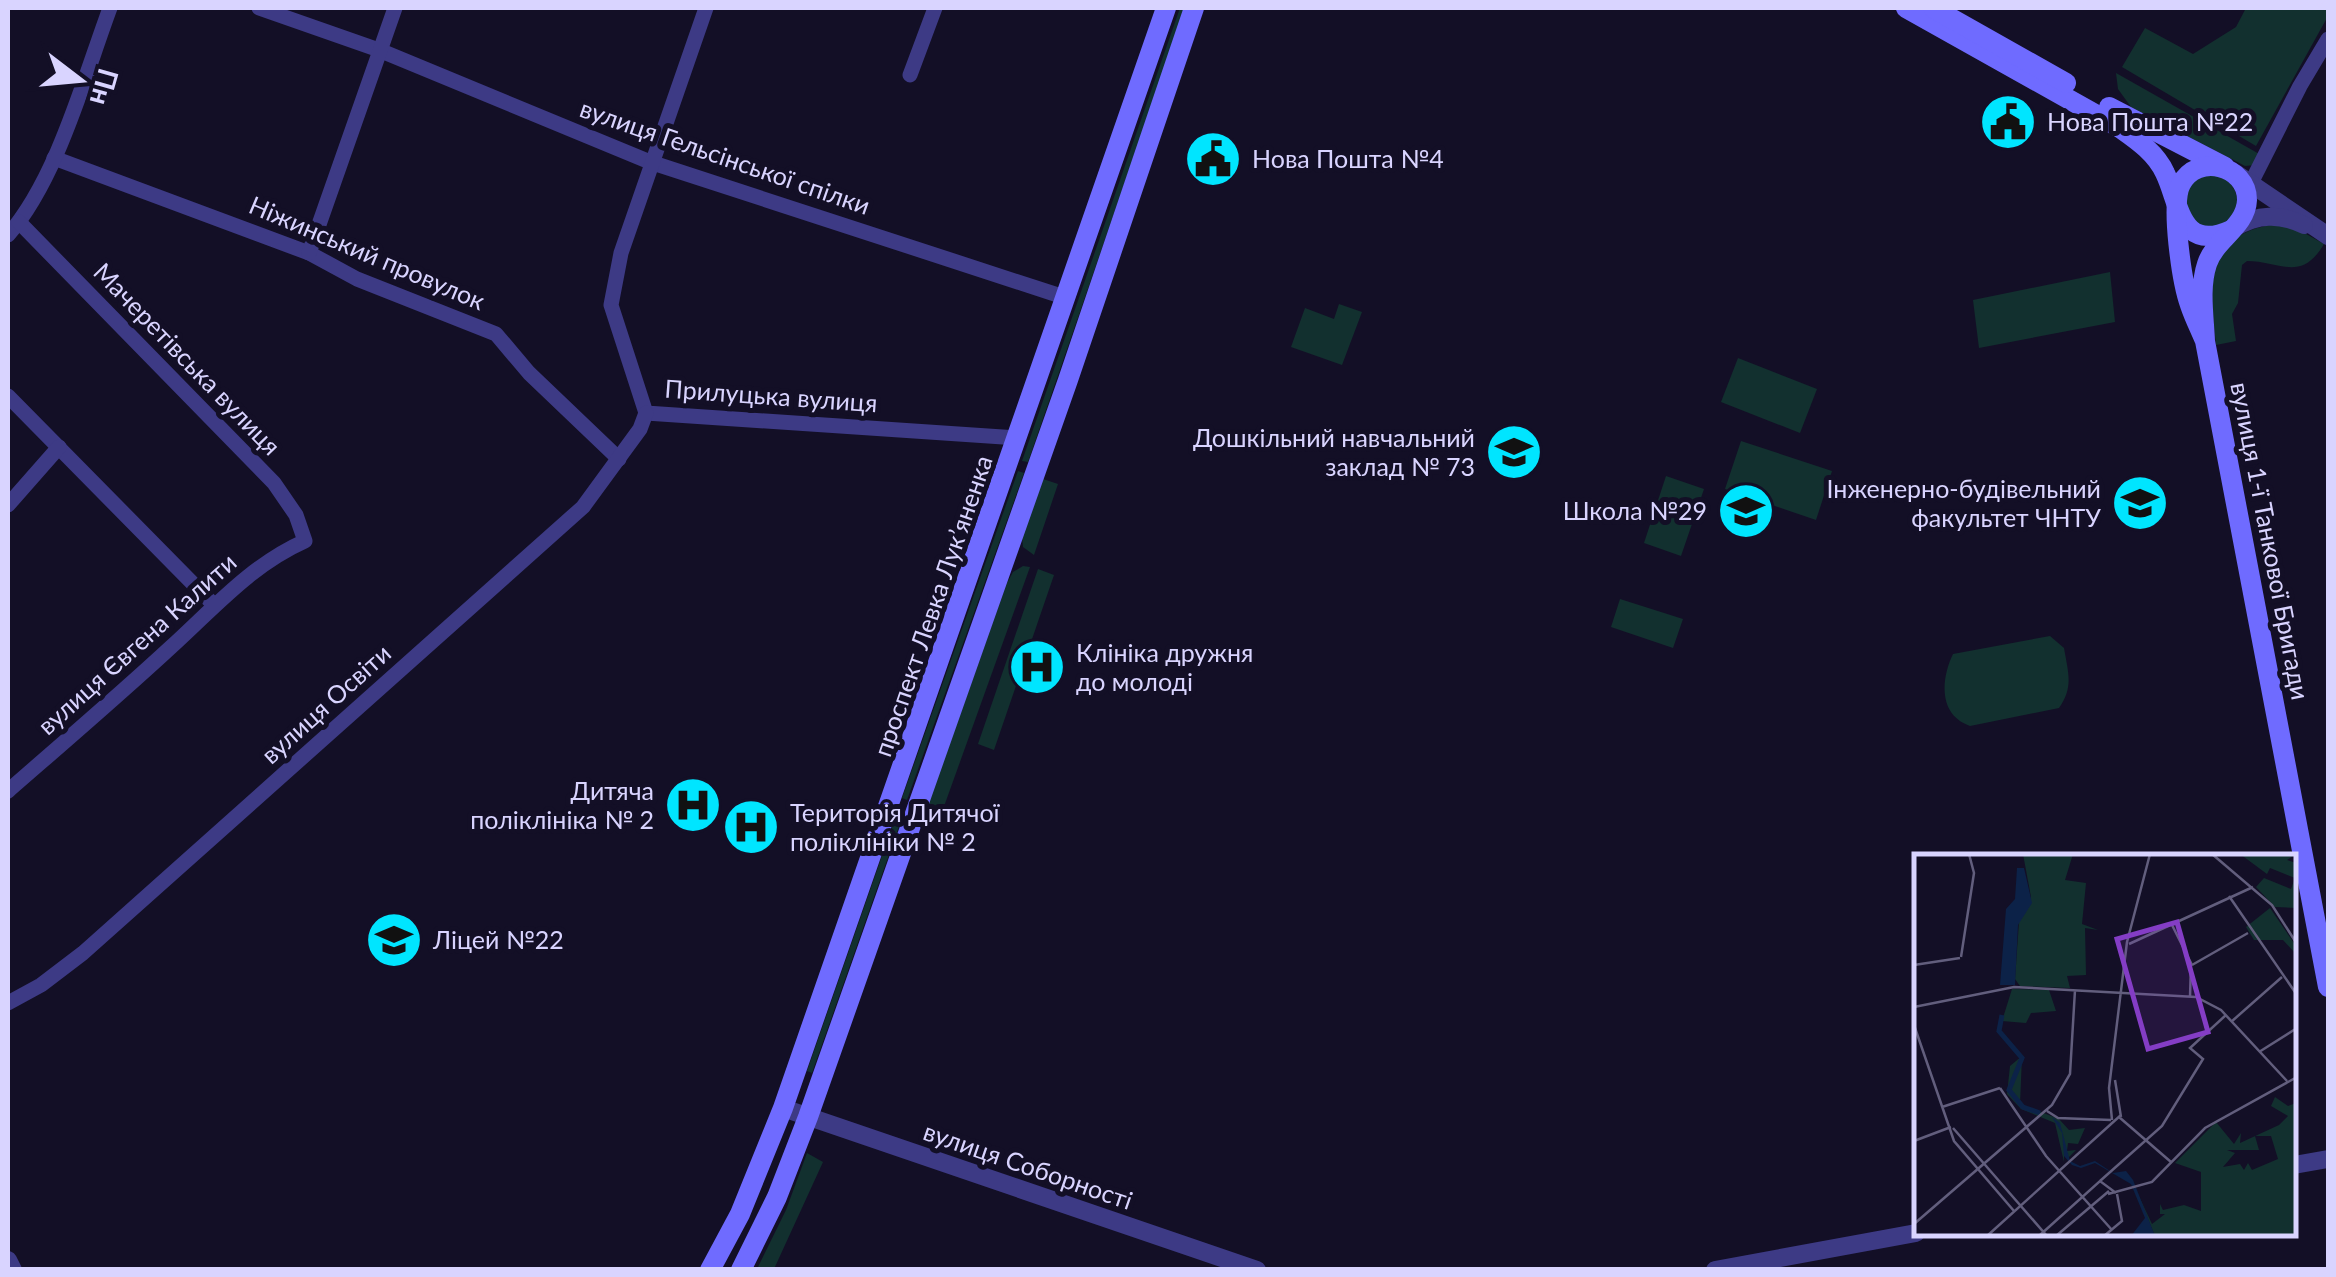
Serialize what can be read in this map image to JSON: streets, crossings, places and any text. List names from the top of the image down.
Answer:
{
  "streets": {
    "main road": ["вулиця 1-ї Танкової Бригади", "проспект Левка Лукʼяненка"],
    "street": [
      "вулиця Гельсінської спілки",
      "Ніжинський провулок",
      "Мачеретівська вулиця",
      "Прилуцька вулиця",
      "вулиця Євгена Калити",
      "вулиця Освіти",
      "вулиця Соборності"
    ]
  },
  "crossings": [
    ["вулиця Гельсінської спілки", "Прилуцька вулиця"],
    ["вулиця Гельсінської спілки", "проспект Левка Лукʼяненка"],
    ["Ніжинський провулок", "вулиця Освіти"],
    ["Мачеретівська вулиця", "вулиця Євгена Калити"],
    ["Прилуцька вулиця", "проспект Левка Лукʼяненка"],
    ["Прилуцька вулиця", "вулиця Освіти"],
    ["проспект Левка Лукʼяненка", "вулиця Соборності"]
  ],
  "places": {
    "public building": ["Нова Пошта №22", "Нова Пошта №4"],
    "school or university": [
      "Дошкільний навчальний заклад № 73",
      "Інженерно-будівельний факультет ЧНТУ",
      "Школа №29",
      "Ліцей №22"
    ],
    "hospital": ["Клініка дружня до молоді", "Дитяча поліклініка № 2", "Територія Дитячої поліклініки № 2"]
  },
  "north": "right"
}
